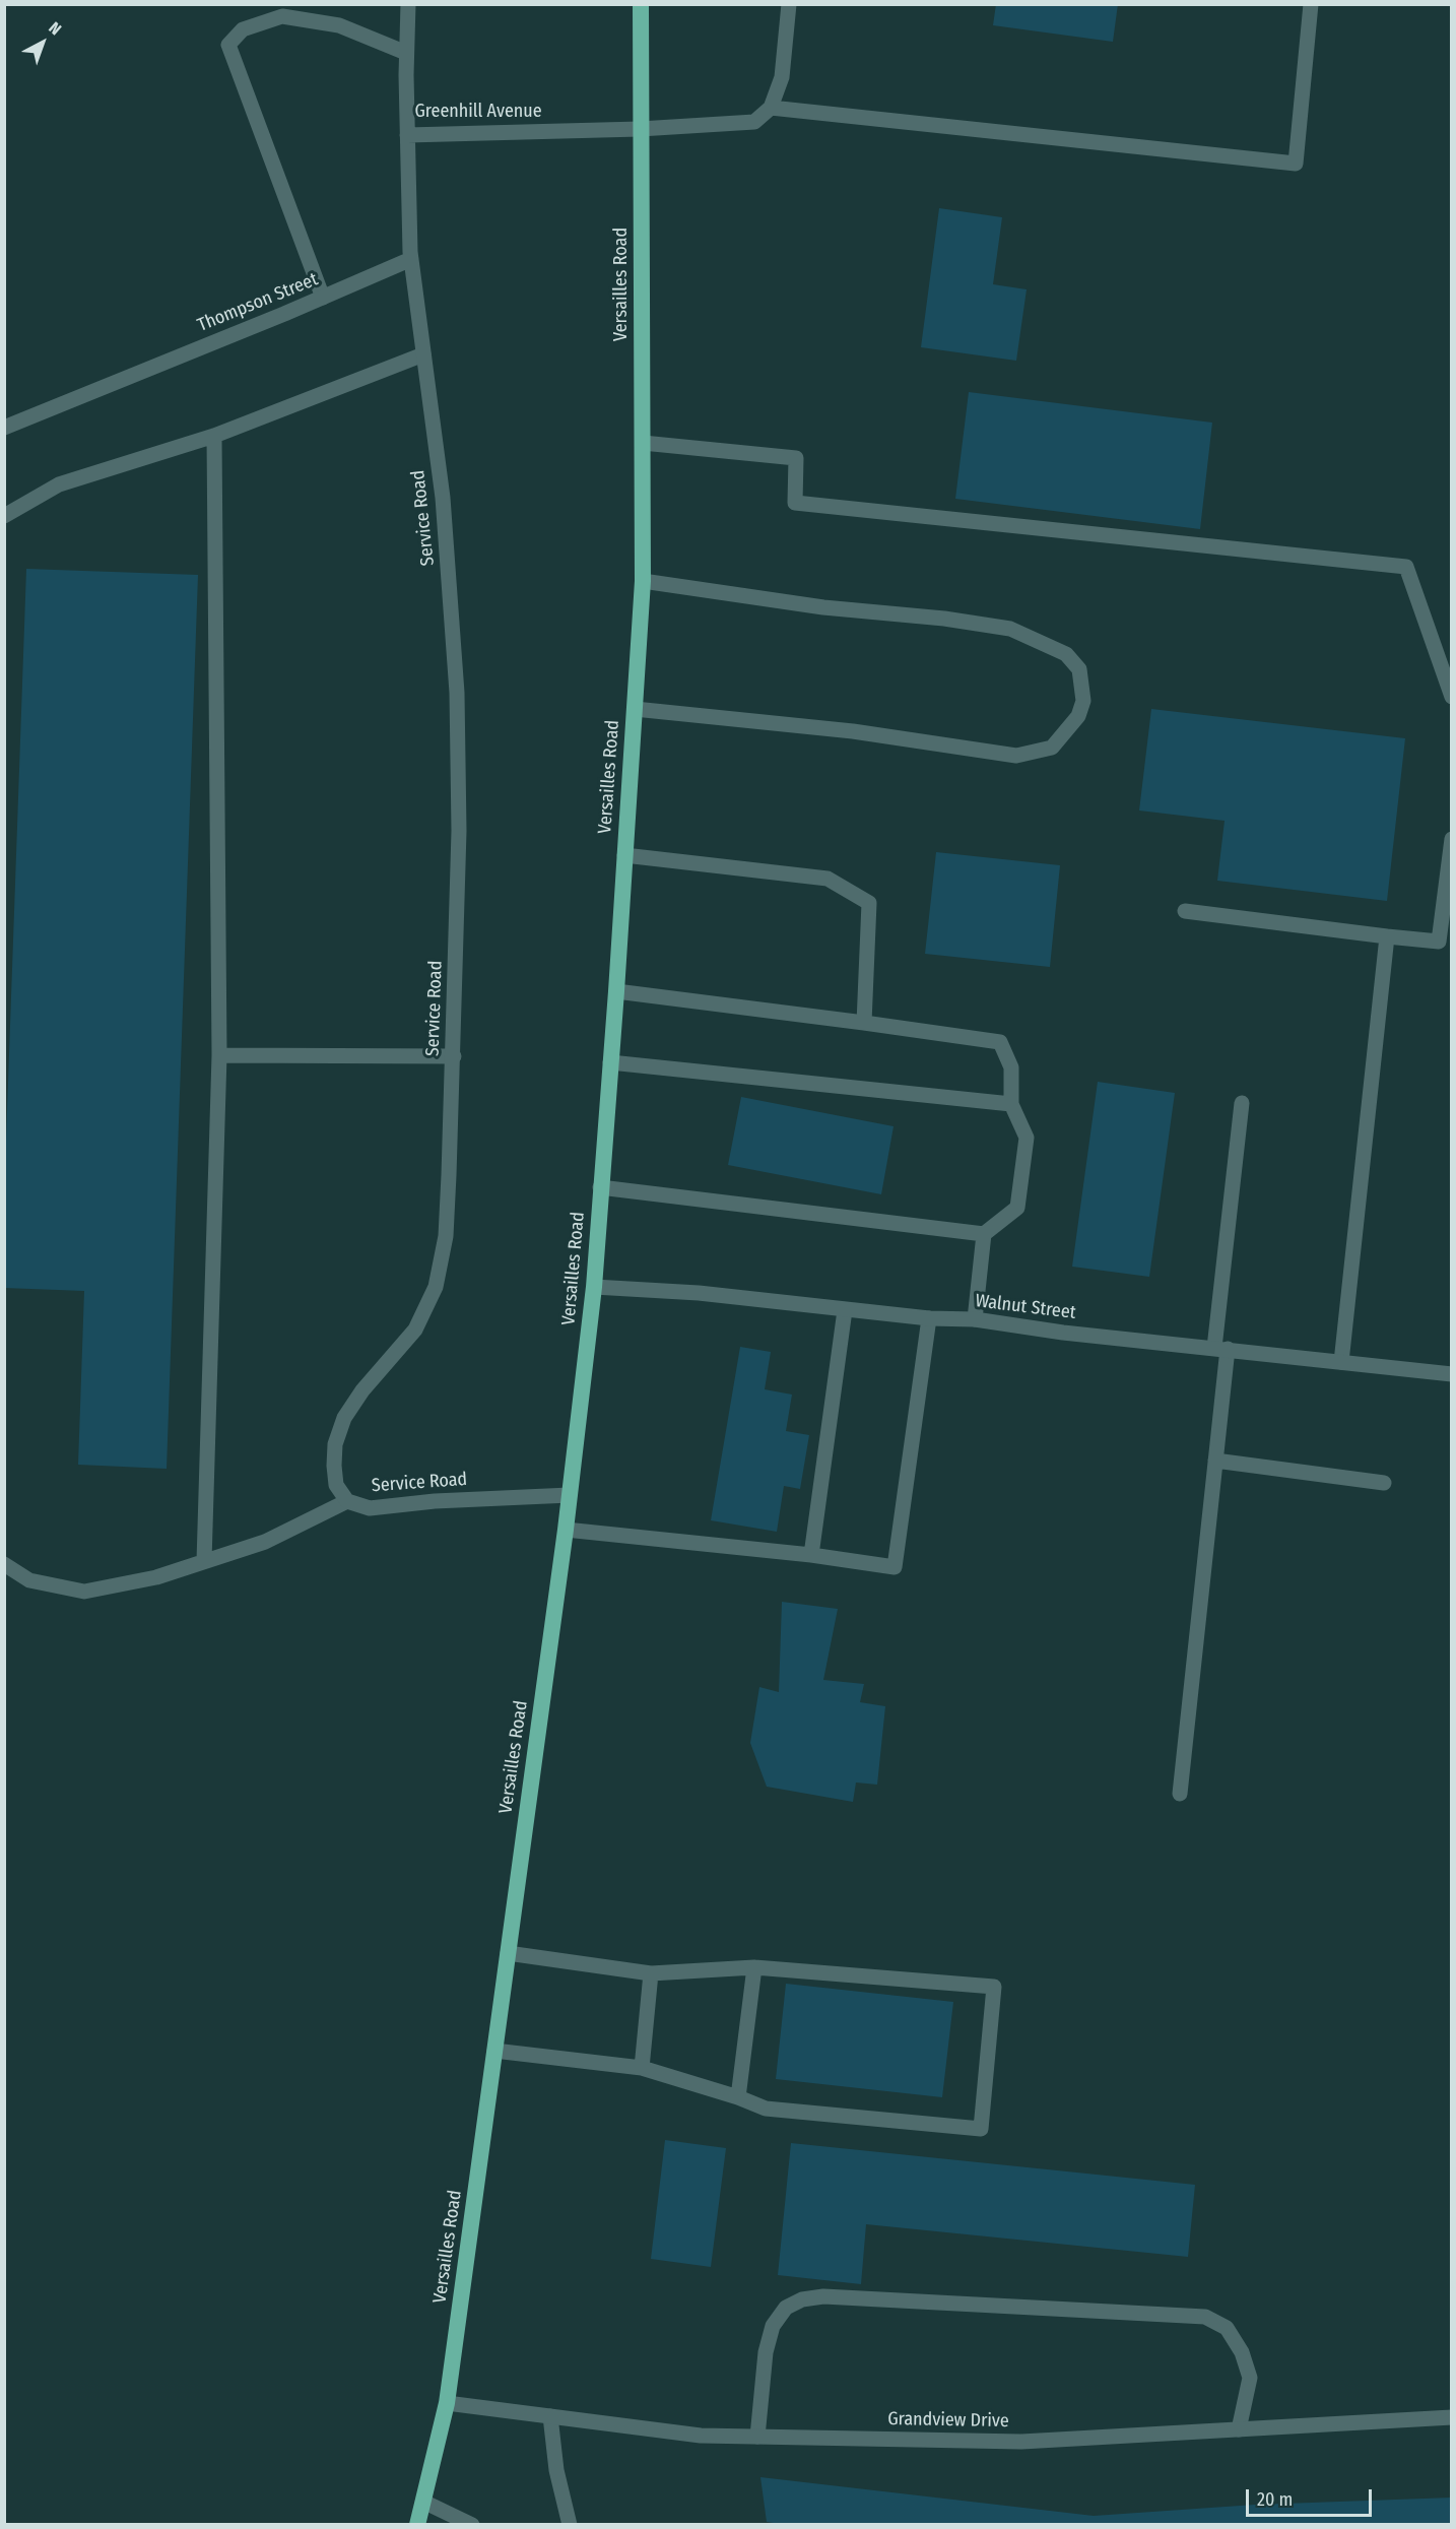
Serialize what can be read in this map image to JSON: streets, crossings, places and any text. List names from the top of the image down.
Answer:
{
  "streets": {
    "highway": ["Versailles Road"],
    "street": [
      "Greenhill Avenue",
      "Thompson Street",
      "Service Road",
      "Walnut Street",
      "Grandview Drive"
    ]
  },
  "crossings": [
    ["Greenhill Avenue", "Versailles Road"],
    ["Versailles Road", "Service Road"],
    ["Versailles Road", "Walnut Street"],
    ["Versailles Road", "Grandview Drive"],
    ["Thompson Street", "Service Road"]
  ],
  "scale_bar": "20 m",
  "north": "top right"
}
